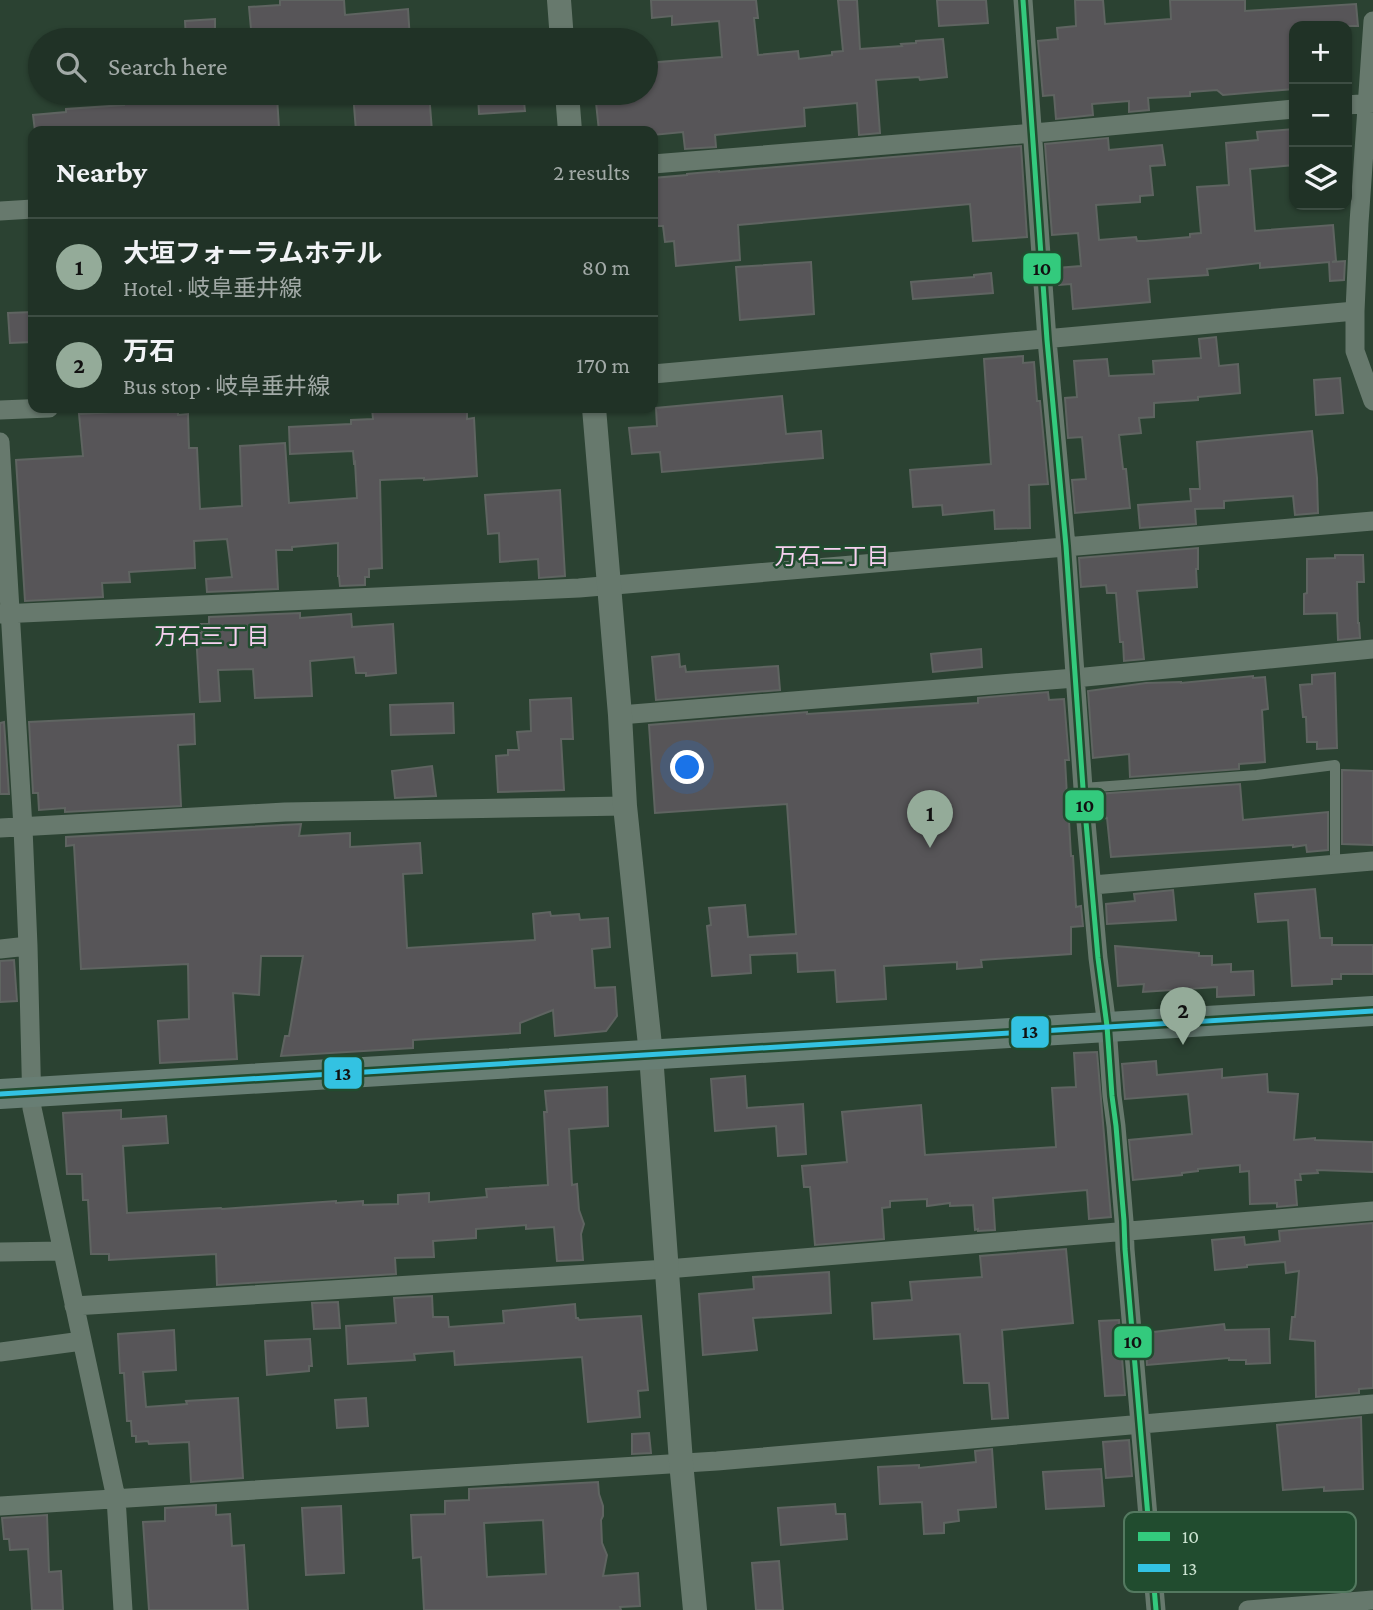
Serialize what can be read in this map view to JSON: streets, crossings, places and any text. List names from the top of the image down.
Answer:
{
  "districts": ["万石二丁目", "万石三丁目"],
  "lines": ["transit line 10", "transit line 13"],
  "legend": ["10", "13"],
  "page": {
    "map_buttons": ["+", "−"],
    "search": "Search here",
    "heading": ["Nearby", "2 results"],
    "list": [
      {
        "mark": "1",
        "name": "大垣フォーラムホテル",
        "note": "Hotel · 岐阜垂井線",
        "value": "80 m"
      },
      {
        "mark": "2",
        "name": "万石",
        "note": "Bus stop · 岐阜垂井線",
        "value": "170 m"
      }
    ],
    "pins": ["1", "2"]
  }
}
